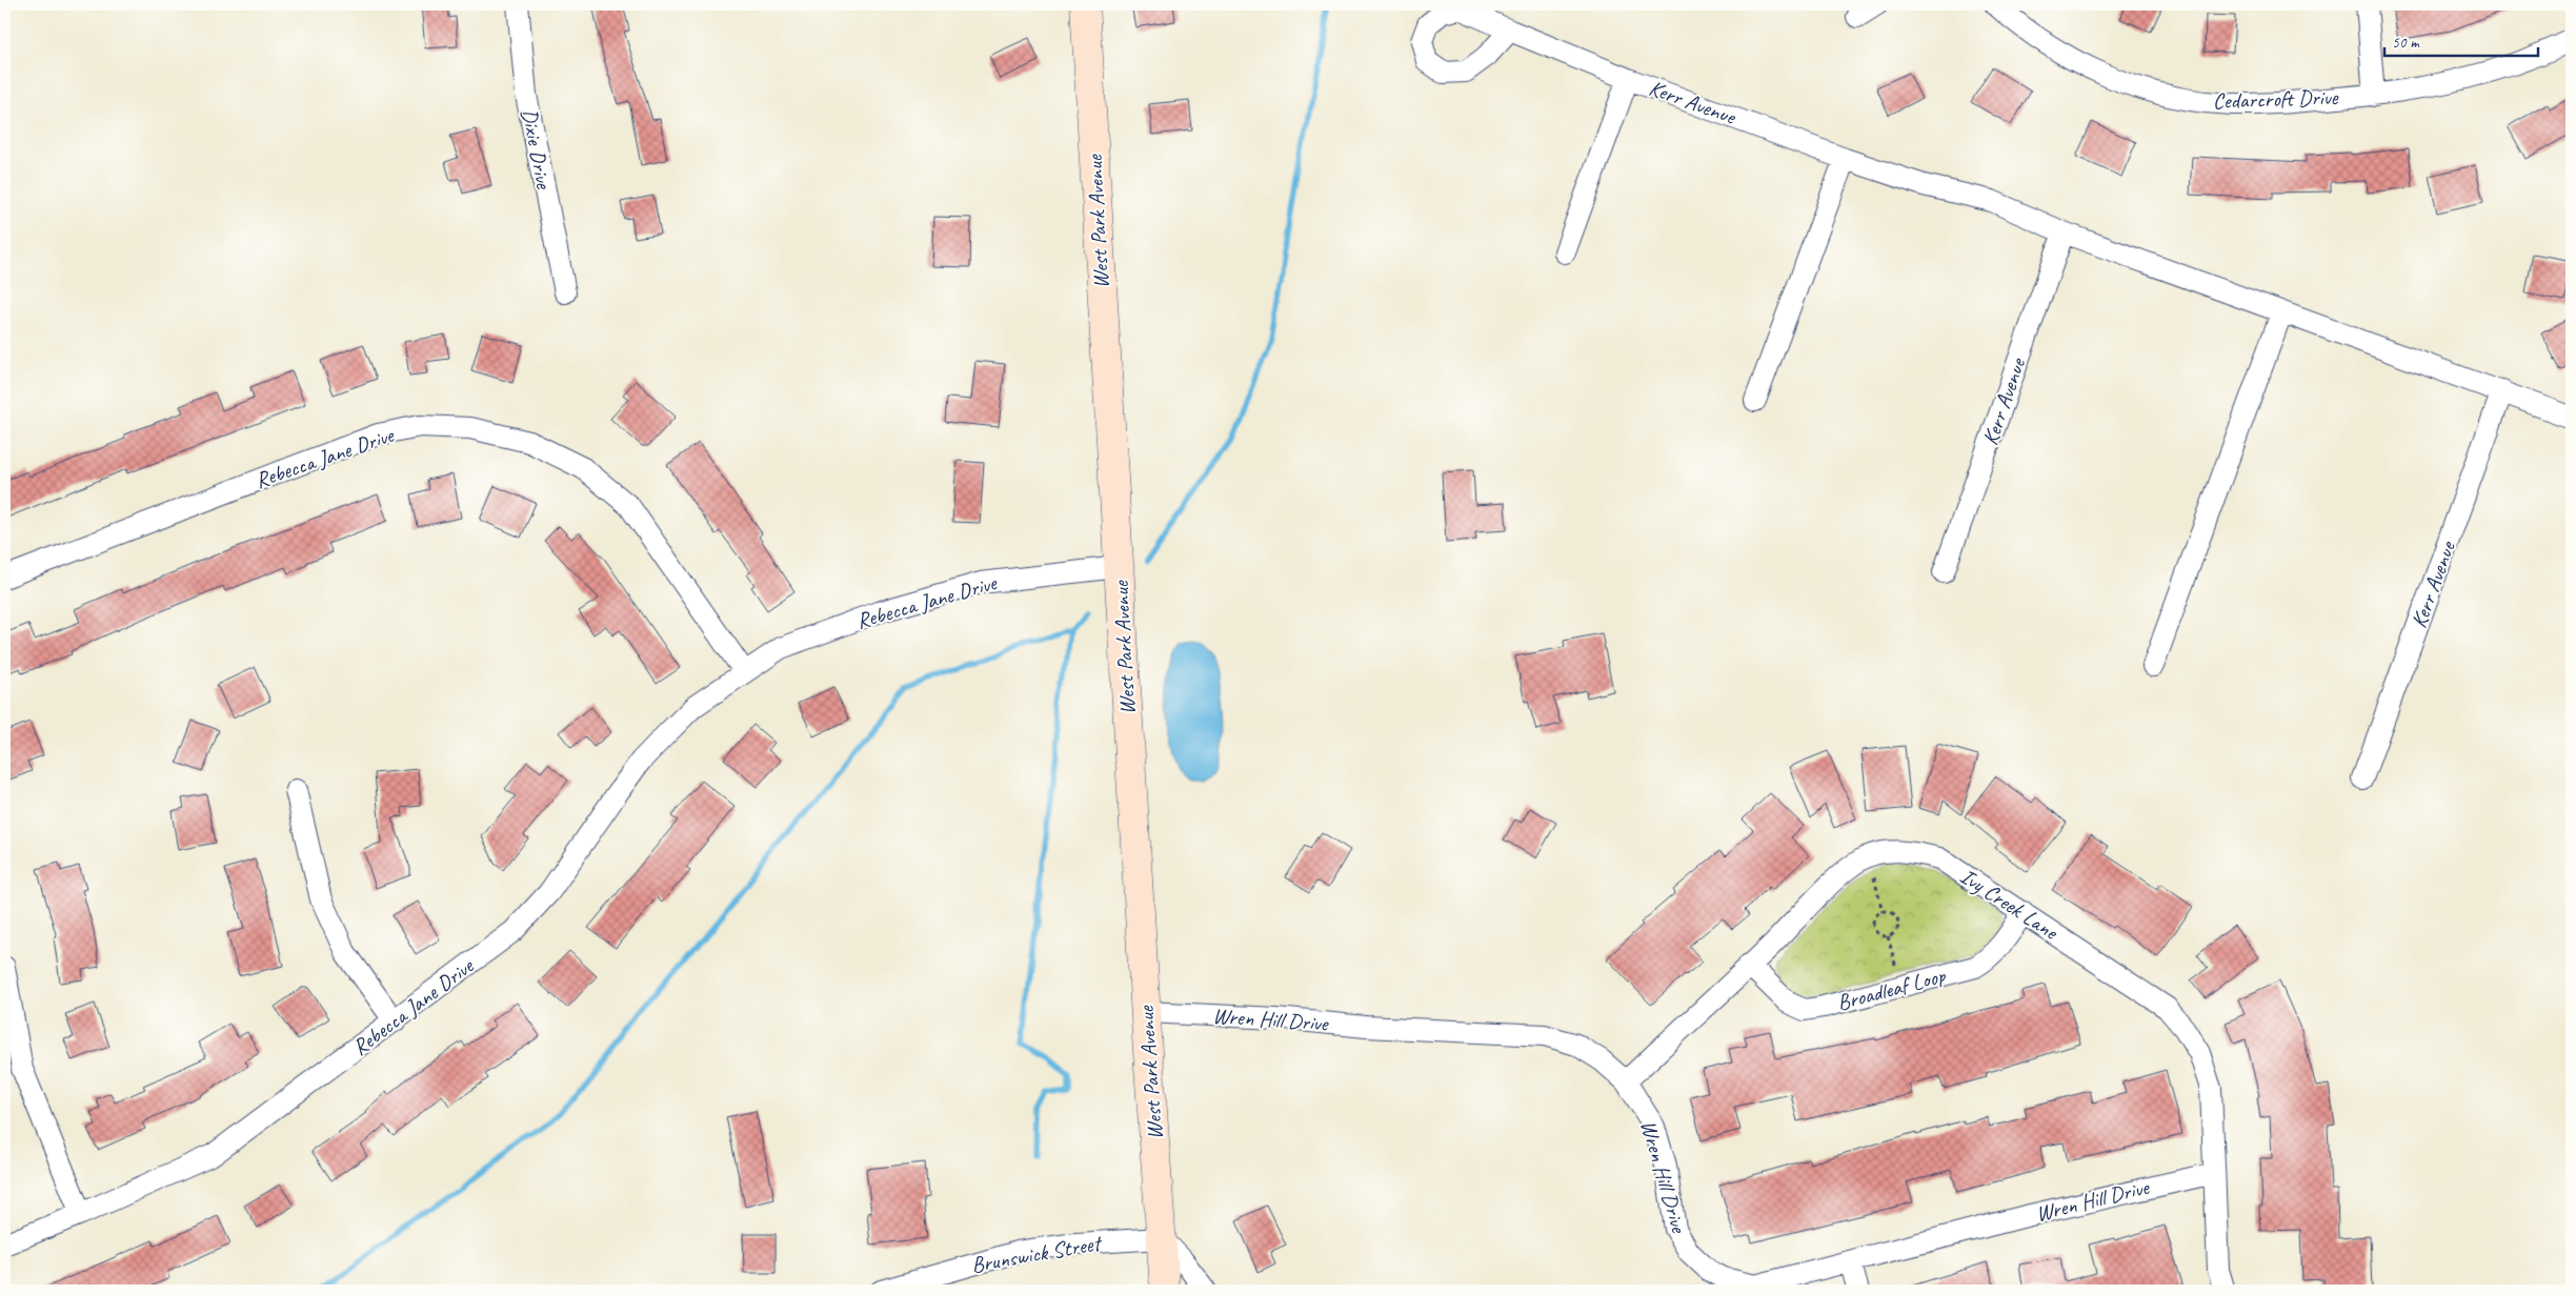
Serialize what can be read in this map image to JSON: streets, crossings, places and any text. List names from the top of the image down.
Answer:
{
  "streets": {
    "main road": ["West Park Avenue"],
    "street": [
      "Cedarcroft Drive",
      "Kerr Avenue",
      "Dixie Drive",
      "Rebecca Jane Drive",
      "Ivy Creek Lane",
      "Broadleaf Loop",
      "Wren Hill Drive",
      "Brunswick Street"
    ]
  },
  "crossings": [
    ["West Park Avenue", "Rebecca Jane Drive"],
    ["West Park Avenue", "Wren Hill Drive"],
    ["West Park Avenue", "Brunswick Street"],
    ["Ivy Creek Lane", "Broadleaf Loop"],
    ["Ivy Creek Lane", "Wren Hill Drive"]
  ],
  "scale_bar": "50 m"
}
